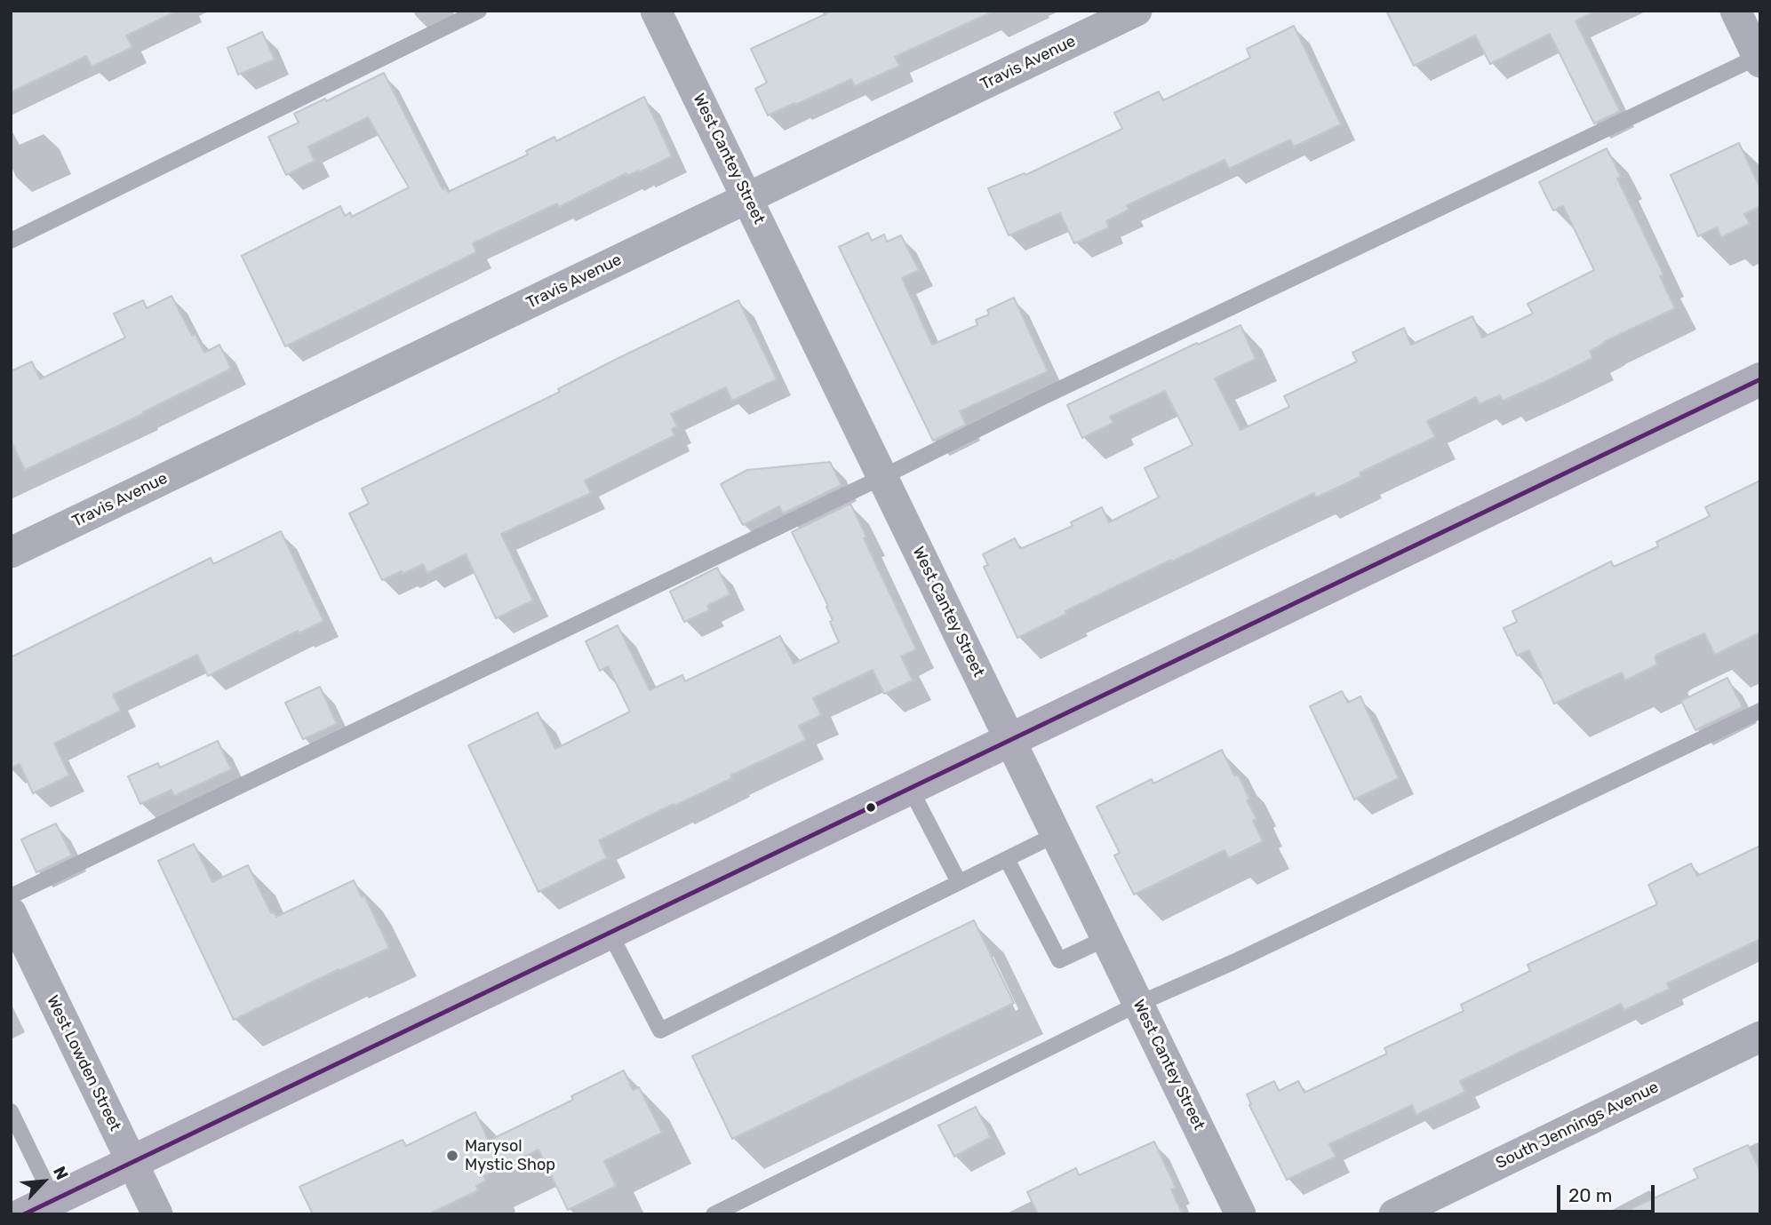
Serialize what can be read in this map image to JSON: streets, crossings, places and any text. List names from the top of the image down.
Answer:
{
  "streets": {
    "street": [
      "Travis Avenue",
      "West Cantey Street",
      "West Lowden Street",
      "South Jennings Avenue"
    ]
  },
  "crossings": [
    ["Travis Avenue", "West Cantey Street"]
  ],
  "places": ["Marysol Mystic Shop"],
  "scale_bar": "20 m",
  "north": "top right"
}
